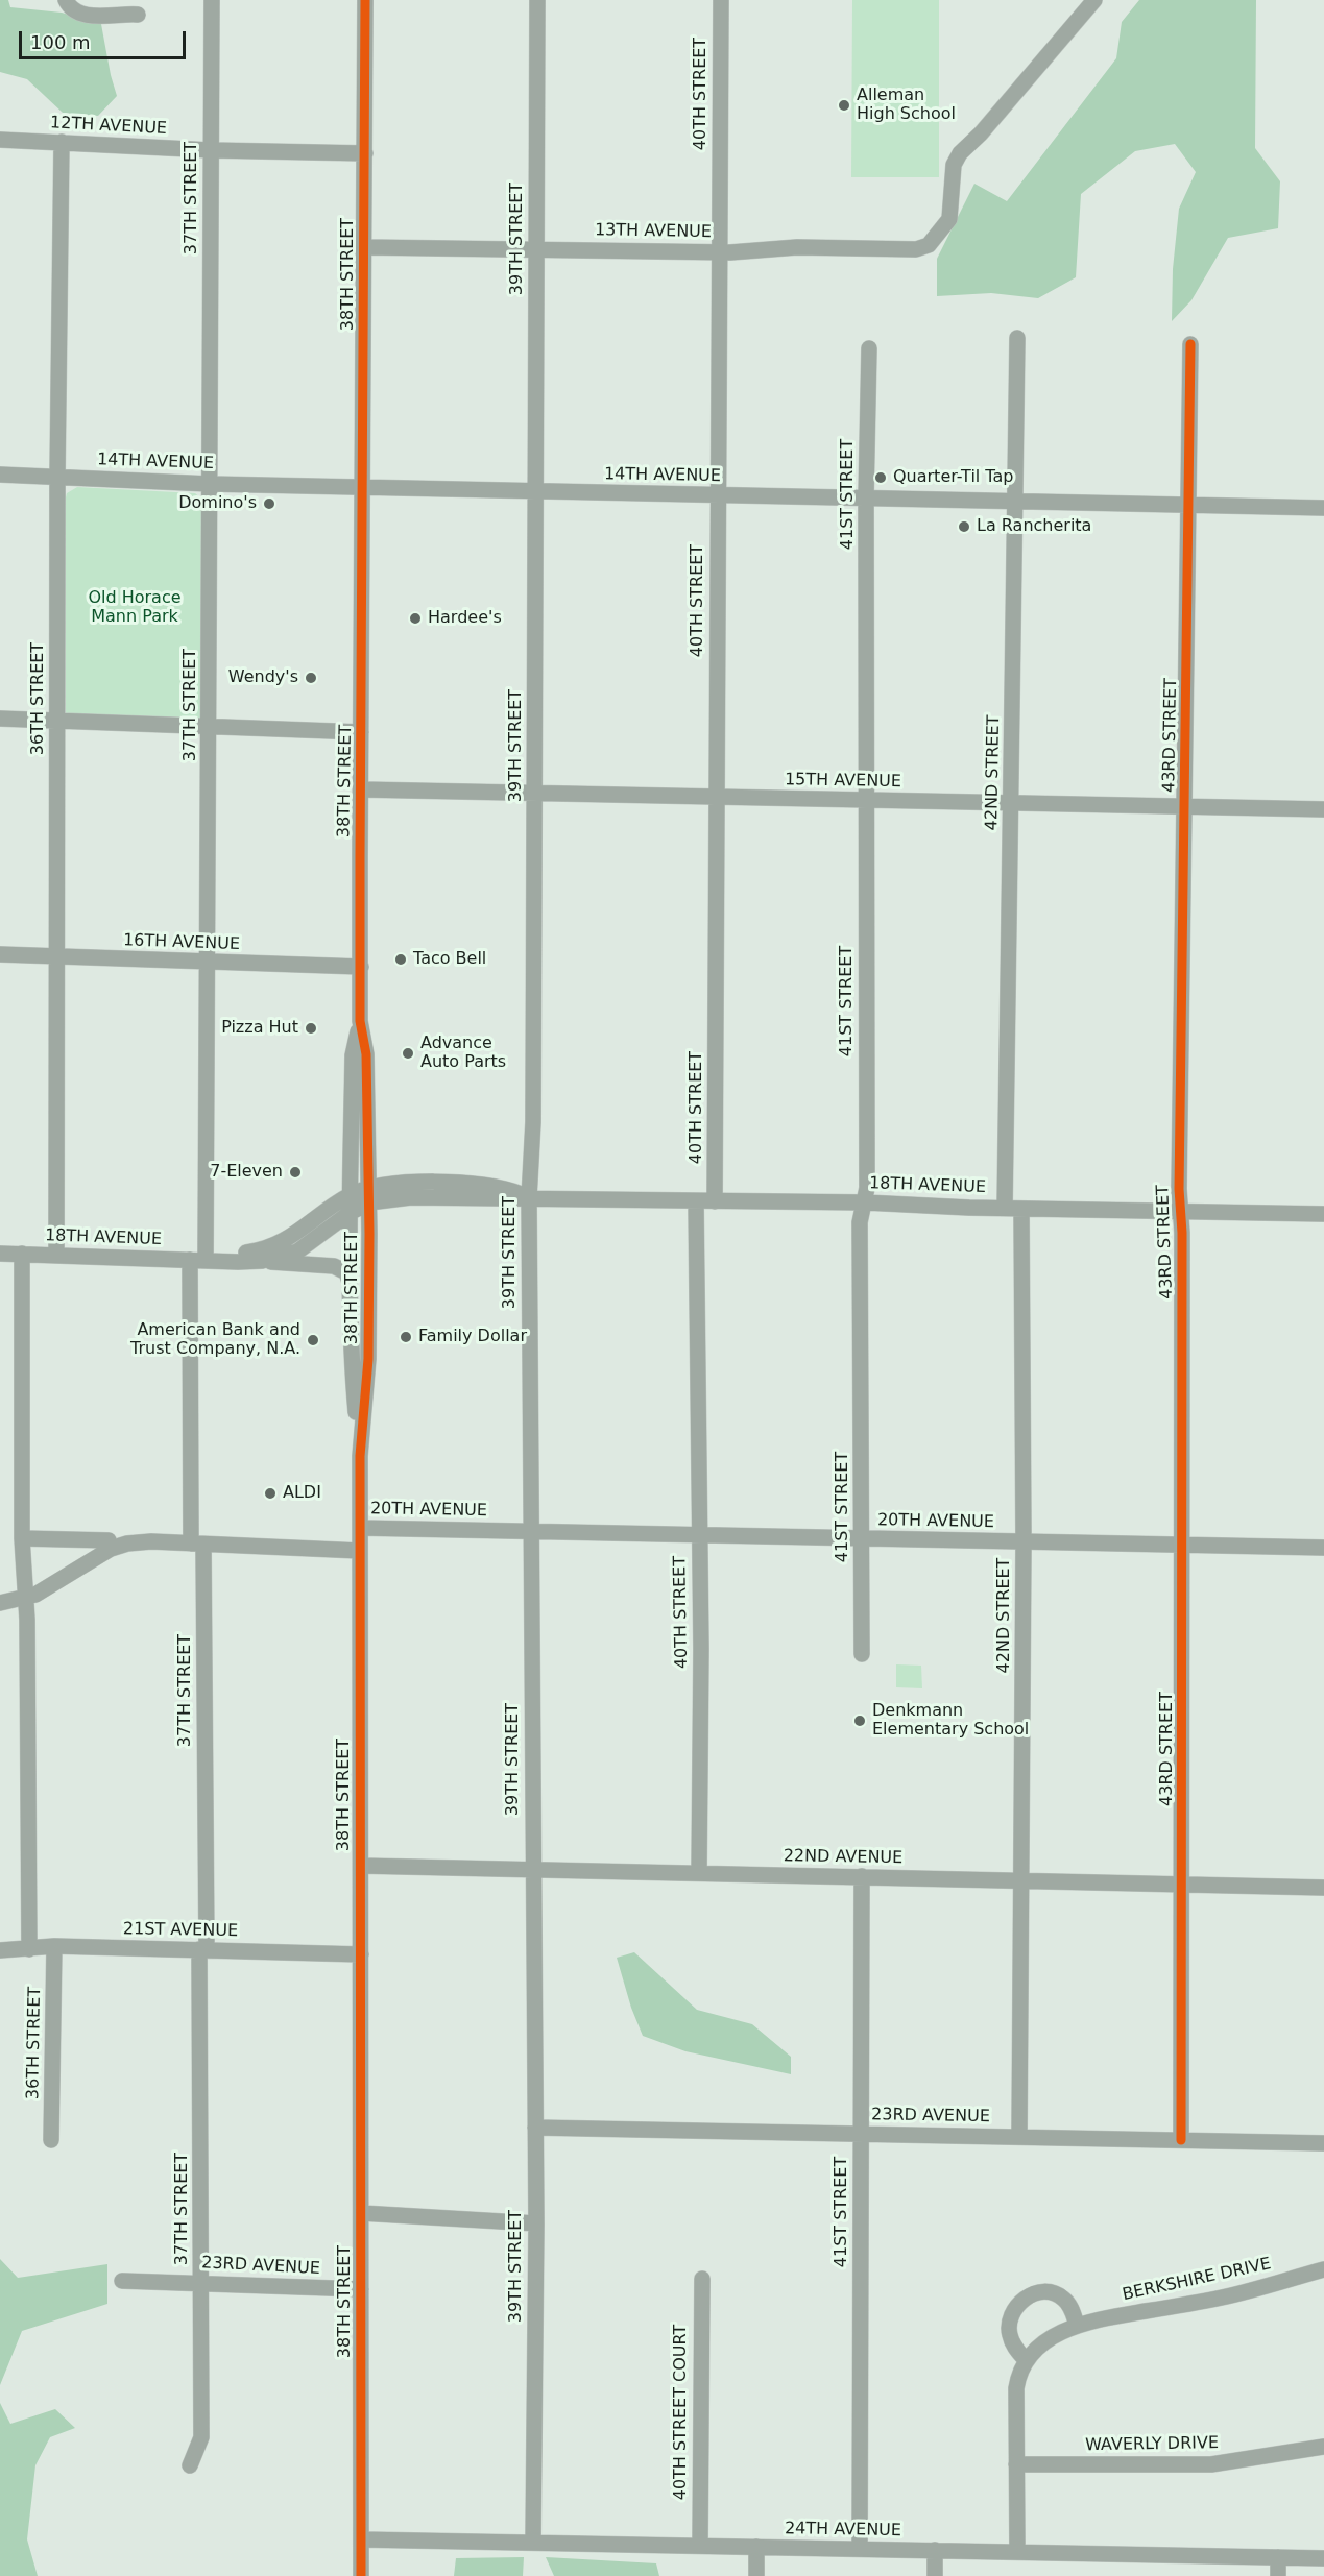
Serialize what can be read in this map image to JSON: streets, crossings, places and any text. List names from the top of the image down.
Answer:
{
  "streets": {
    "street": [
      "40TH STREET",
      "12TH AVENUE",
      "37TH STREET",
      "13TH AVENUE",
      "39TH STREET",
      "38TH STREET",
      "14TH AVENUE",
      "41ST STREET",
      "36TH STREET",
      "43RD STREET",
      "42ND STREET",
      "15TH AVENUE",
      "16TH AVENUE",
      "18TH AVENUE",
      "20TH AVENUE",
      "22ND AVENUE",
      "21ST AVENUE",
      "23RD AVENUE",
      "BERKSHIRE DRIVE",
      "40TH STREET COURT",
      "WAVERLY DRIVE",
      "24TH AVENUE"
    ]
  },
  "crossings": [
    ["40TH STREET", "13TH AVENUE"],
    ["40TH STREET", "14TH AVENUE"],
    ["40TH STREET", "15TH AVENUE"],
    ["40TH STREET", "18TH AVENUE"],
    ["40TH STREET", "20TH AVENUE"],
    ["40TH STREET", "22ND AVENUE"],
    ["12TH AVENUE", "37TH STREET"],
    ["12TH AVENUE", "38TH STREET"],
    ["12TH AVENUE", "36TH STREET"],
    ["37TH STREET", "14TH AVENUE"],
    ["37TH STREET", "16TH AVENUE"],
    ["37TH STREET", "18TH AVENUE"],
    ["37TH STREET", "21ST AVENUE"],
    ["37TH STREET", "23RD AVENUE"],
    ["13TH AVENUE", "39TH STREET"],
    ["13TH AVENUE", "38TH STREET"],
    ["39TH STREET", "14TH AVENUE"],
    ["39TH STREET", "15TH AVENUE"],
    ["39TH STREET", "18TH AVENUE"],
    ["39TH STREET", "20TH AVENUE"],
    ["39TH STREET", "22ND AVENUE"],
    ["39TH STREET", "23RD AVENUE"],
    ["39TH STREET", "24TH AVENUE"],
    ["38TH STREET", "14TH AVENUE"],
    ["38TH STREET", "15TH AVENUE"],
    ["38TH STREET", "16TH AVENUE"],
    ["38TH STREET", "18TH AVENUE"],
    ["38TH STREET", "20TH AVENUE"],
    ["38TH STREET", "22ND AVENUE"],
    ["38TH STREET", "21ST AVENUE"],
    ["38TH STREET", "23RD AVENUE"],
    ["38TH STREET", "24TH AVENUE"],
    ["14TH AVENUE", "41ST STREET"],
    ["14TH AVENUE", "36TH STREET"],
    ["14TH AVENUE", "43RD STREET"],
    ["14TH AVENUE", "42ND STREET"],
    ["41ST STREET", "15TH AVENUE"],
    ["41ST STREET", "18TH AVENUE"],
    ["41ST STREET", "20TH AVENUE"],
    ["41ST STREET", "22ND AVENUE"],
    ["41ST STREET", "23RD AVENUE"],
    ["41ST STREET", "24TH AVENUE"],
    ["36TH STREET", "16TH AVENUE"],
    ["36TH STREET", "18TH AVENUE"],
    ["36TH STREET", "21ST AVENUE"],
    ["43RD STREET", "15TH AVENUE"],
    ["43RD STREET", "18TH AVENUE"],
    ["43RD STREET", "20TH AVENUE"],
    ["43RD STREET", "22ND AVENUE"],
    ["43RD STREET", "23RD AVENUE"],
    ["42ND STREET", "15TH AVENUE"],
    ["42ND STREET", "18TH AVENUE"],
    ["42ND STREET", "20TH AVENUE"],
    ["42ND STREET", "22ND AVENUE"],
    ["42ND STREET", "23RD AVENUE"],
    ["40TH STREET COURT", "24TH AVENUE"]
  ],
  "parks": ["Old Horace Mann Park"],
  "places": [
    "Alleman High School",
    "Quarter-Til Tap",
    "Domino's",
    "La Rancherita",
    "Hardee's",
    "Wendy's",
    "Taco Bell",
    "Pizza Hut",
    "Advance Auto Parts",
    "7-Eleven",
    "Family Dollar",
    "American Bank and Trust Company, N.A.",
    "ALDI",
    "Denkmann Elementary School"
  ],
  "scale_bar": "100 m"
}
